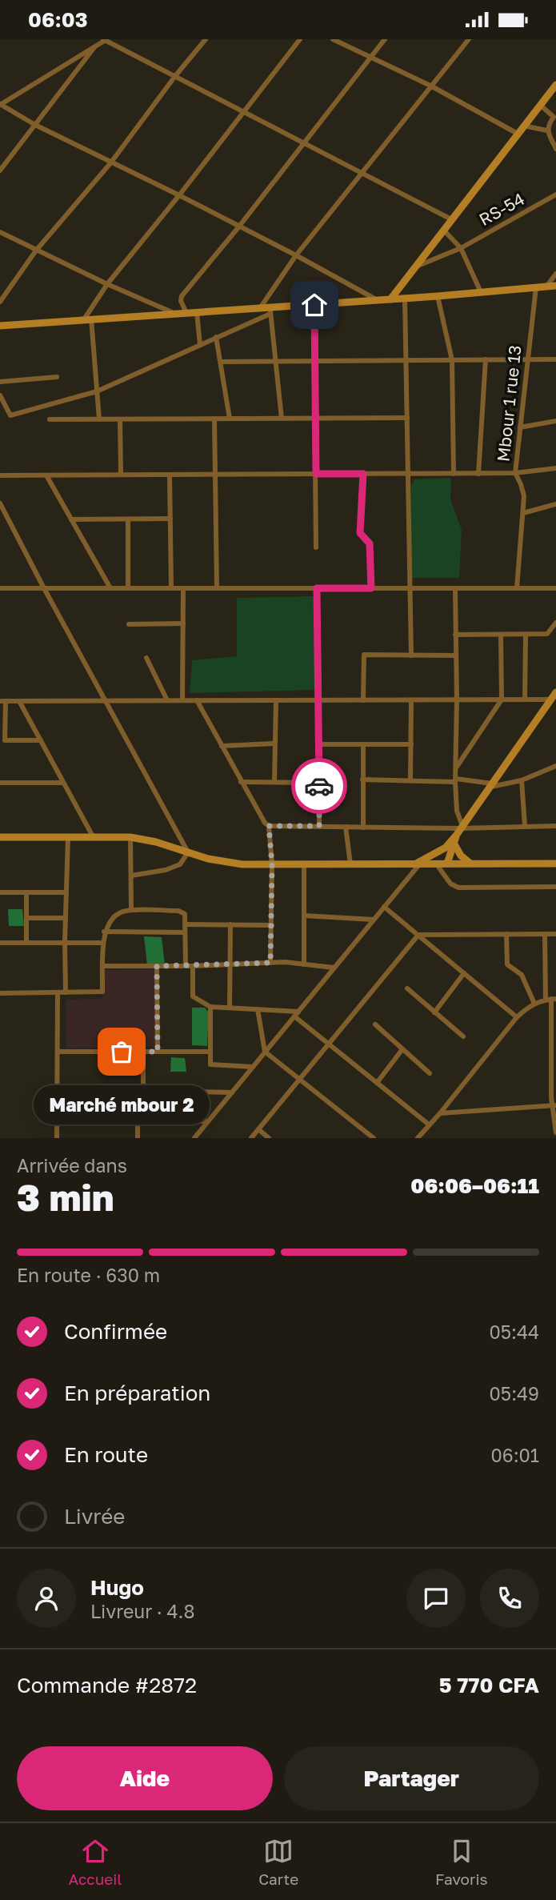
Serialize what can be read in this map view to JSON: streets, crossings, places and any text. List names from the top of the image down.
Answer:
{
  "streets": {
    "street": ["RS-54", "Mbour 1 rue 13"]
  },
  "places": ["Marché mbour 2"],
  "page": {
    "status": "06:03",
    "bubble": "Marché mbour 2",
    "heading": ["3 min", "Arrivée dans", "06:06–06:11"],
    "panel": [
      "Hugo",
      "Livreur · 4.8",
      "Commande #2872",
      "5 770 CFA"
    ],
    "bar": "En route · 630 m",
    "list": [
      ["Confirmée", "05:44"],
      ["En préparation", "05:49"],
      ["En route", "06:01"],
      "Livrée"
    ],
    "buttons": ["Aide", "Partager"],
    "tabs": ["Accueil", "Carte", "Favoris"]
  }
}
